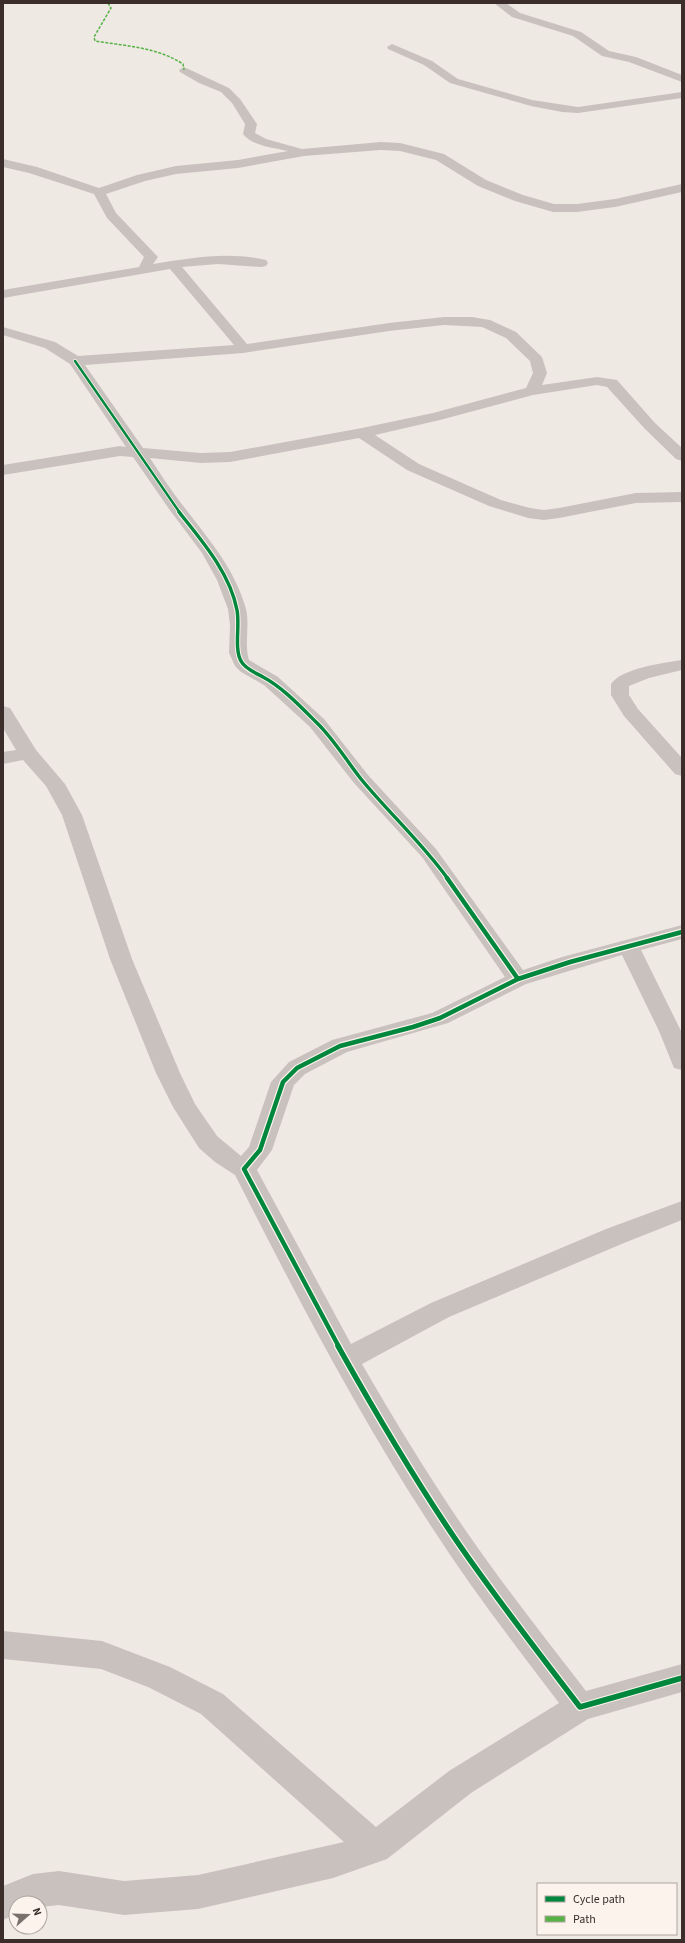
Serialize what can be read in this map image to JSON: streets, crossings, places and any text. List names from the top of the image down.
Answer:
{
  "legend": ["Cycle path", "Path"],
  "north": "right"
}
